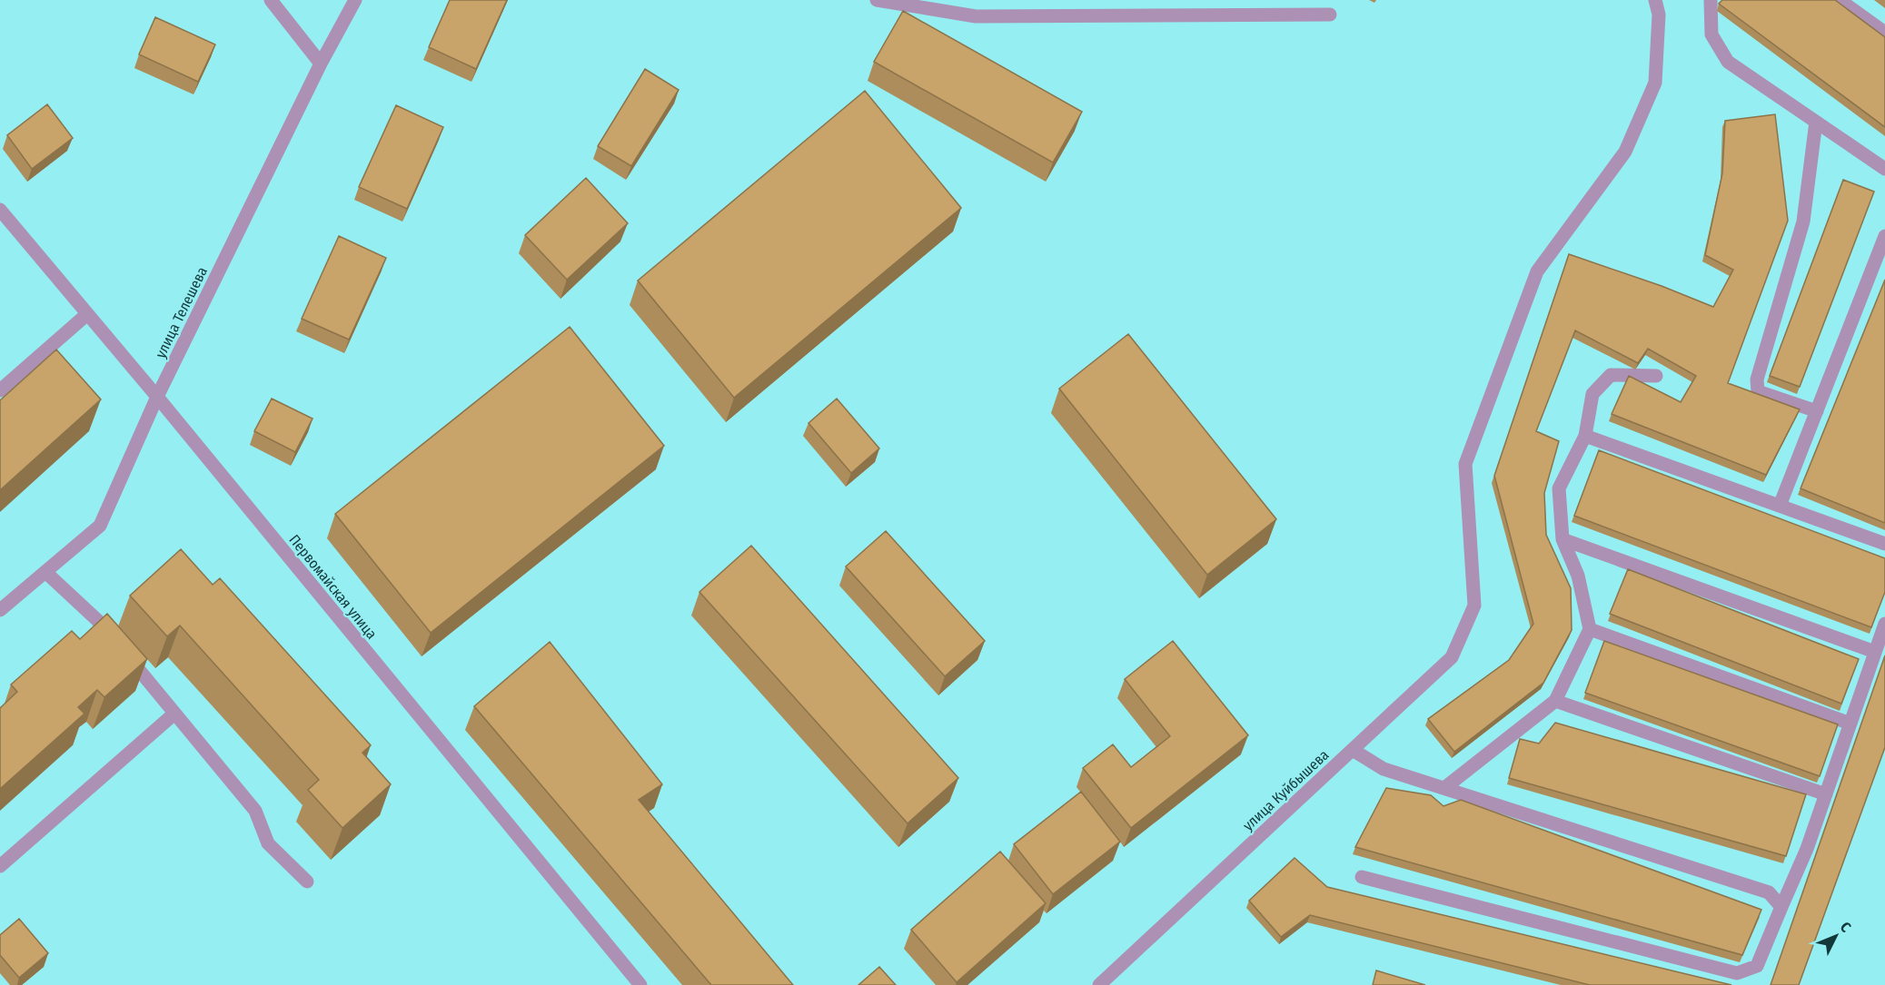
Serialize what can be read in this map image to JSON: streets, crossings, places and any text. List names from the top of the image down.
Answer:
{
  "streets": {
    "street": ["улица Телешева", "Первомайская улица", "улица Куйбышева"]
  },
  "crossings": [
    ["улица Телешева", "Первомайская улица"]
  ],
  "north": "top right"
}
